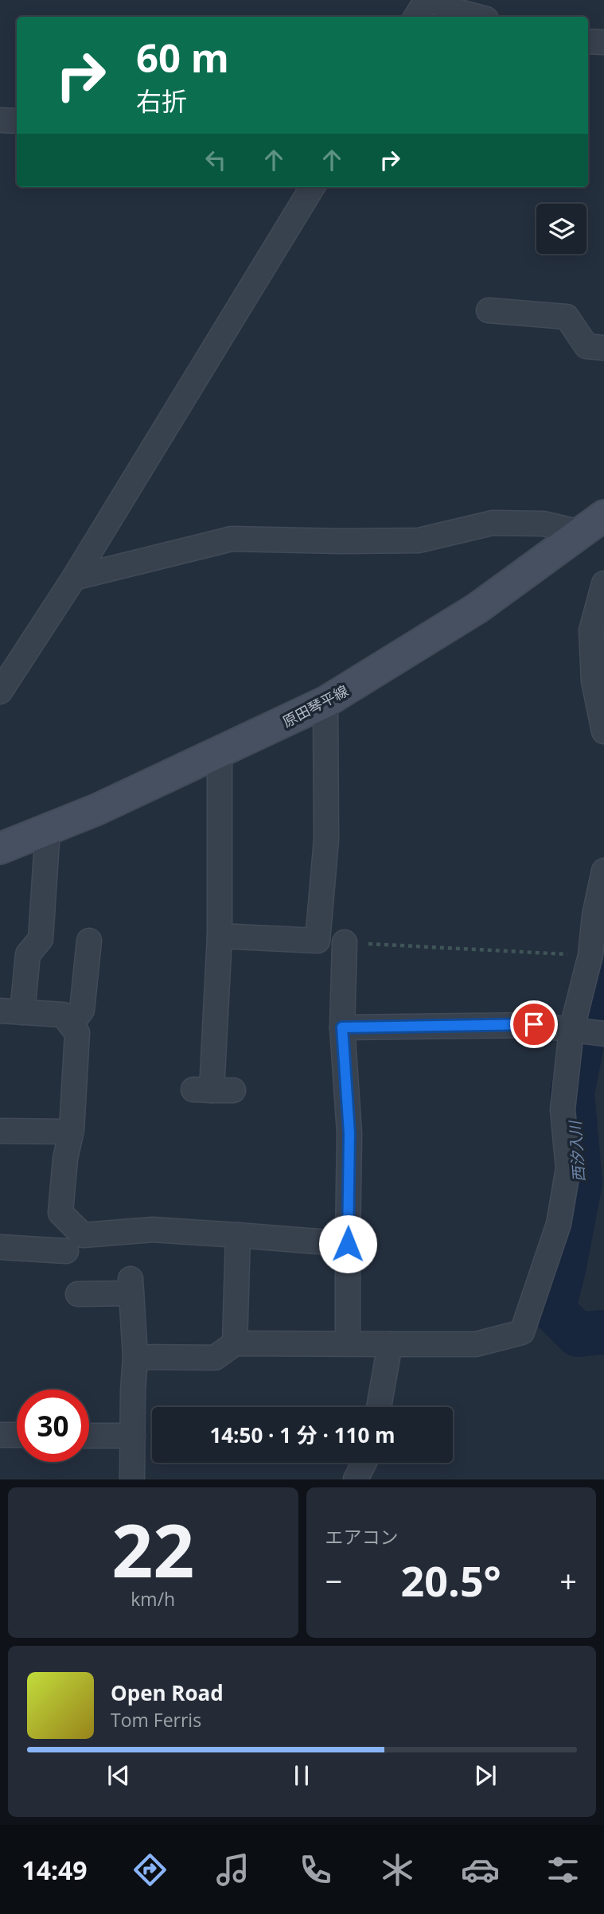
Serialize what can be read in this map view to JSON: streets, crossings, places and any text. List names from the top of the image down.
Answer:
{
  "streets": {
    "main road": ["原田琴平線"]
  },
  "water": ["西汐入川"],
  "page": {
    "turn": ["60 m", "右折"],
    "limit": "30",
    "trip": "14:50 · 1 分 · 110 m",
    "tile": [
      ["22", "km/h"],
      "エアコン"
    ],
    "heat": ["−", "20.5°", "+"],
    "song": ["Open Road", "Tom Ferris"],
    "tabs": "14:49"
  }
}
